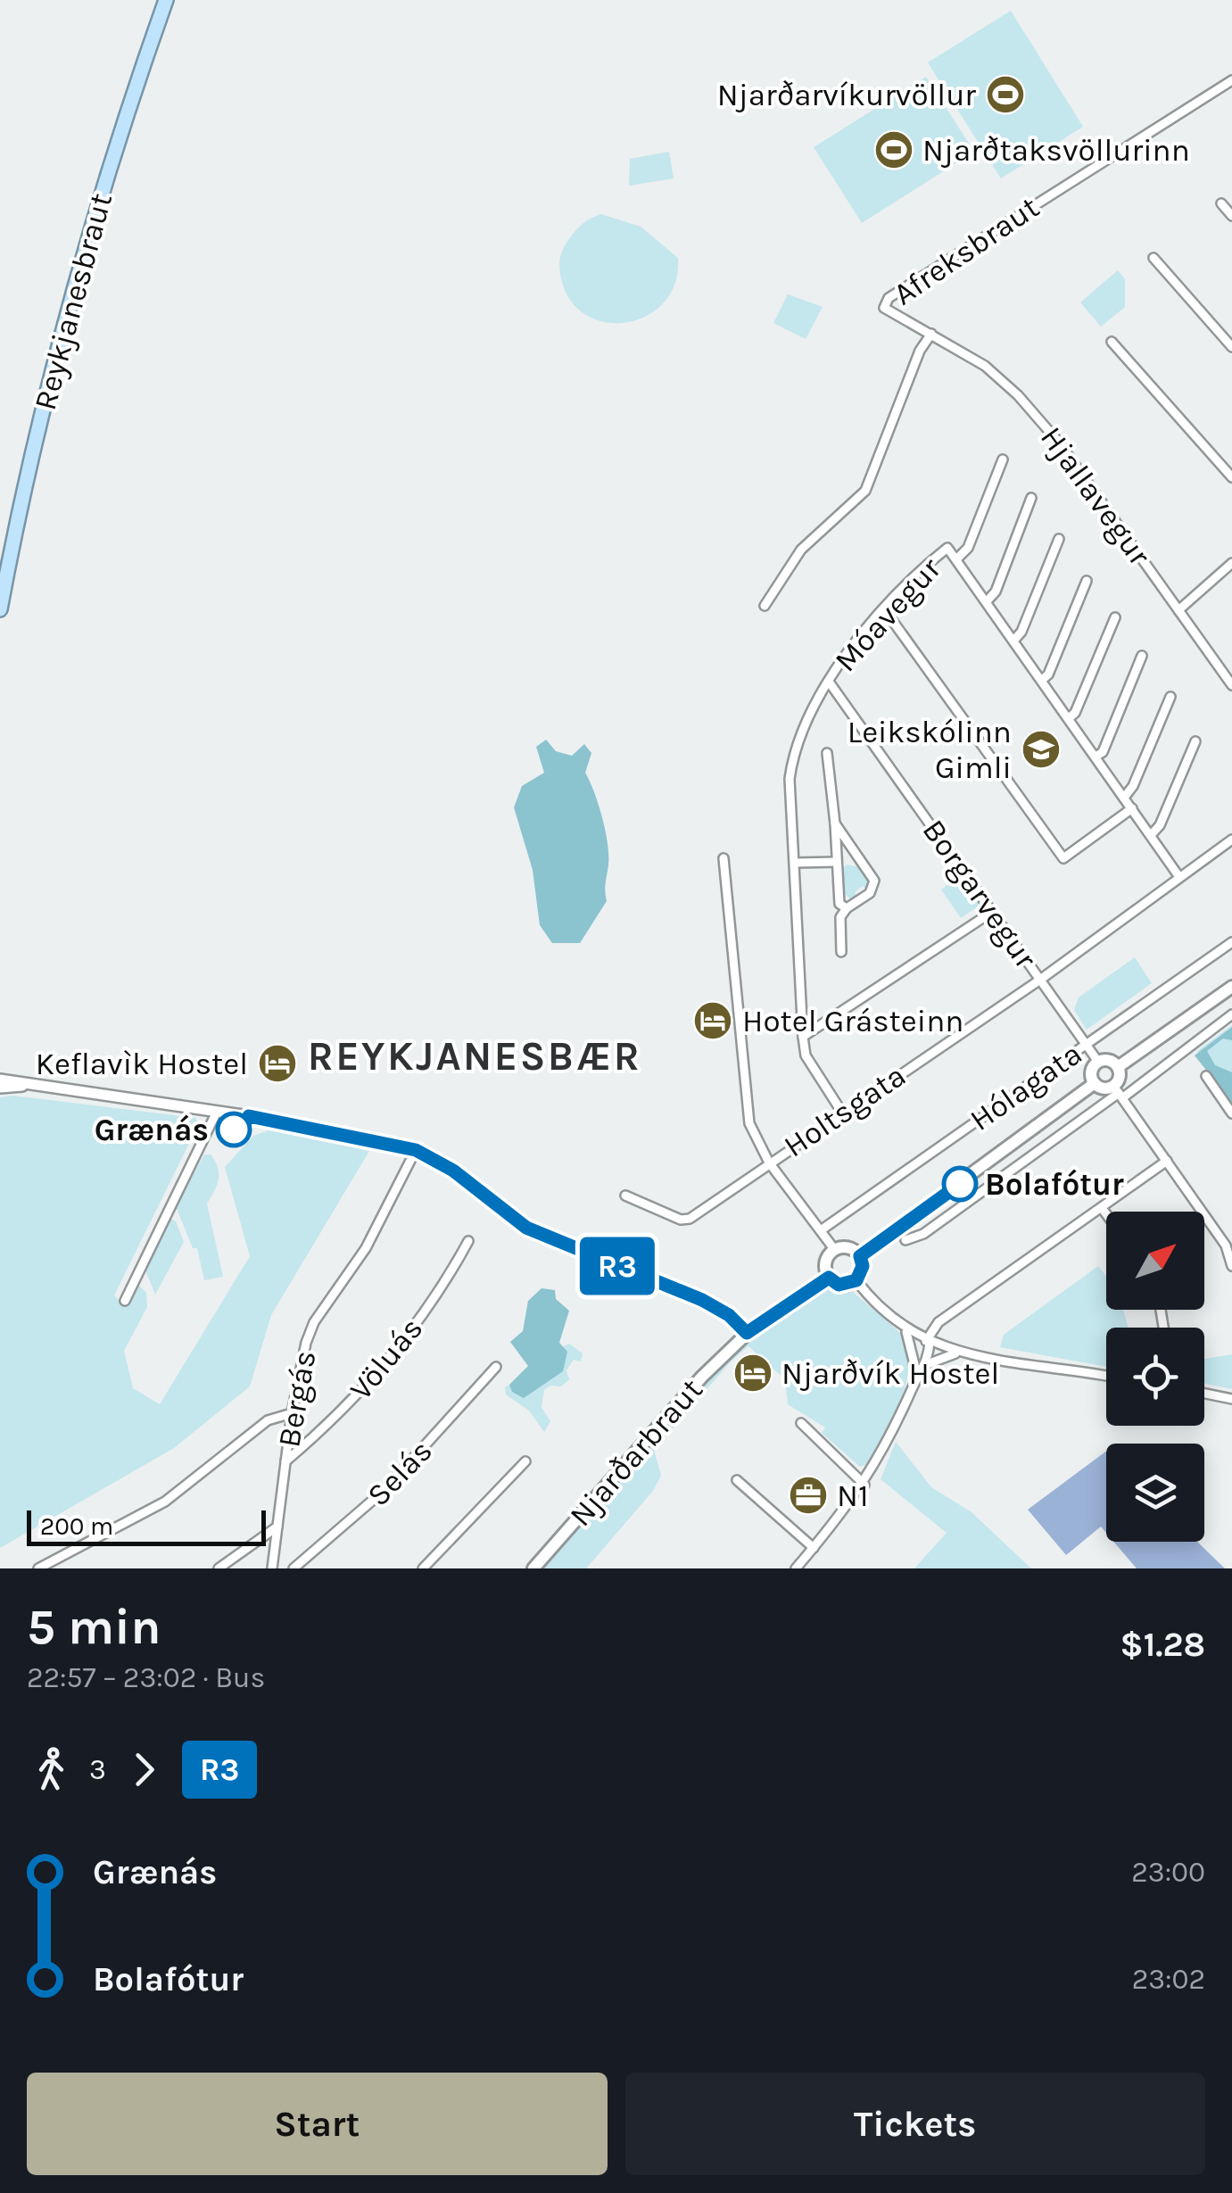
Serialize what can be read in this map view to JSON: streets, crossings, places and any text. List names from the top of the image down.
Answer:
{
  "streets": {
    "highway": ["Reykjanesbraut"],
    "main road": ["Njarðarbraut"],
    "street": [
      "Afreksbraut",
      "Hjallavegur",
      "Móavegur",
      "Borgarvegur",
      "Hólagata",
      "Holtsgata",
      "Völuás",
      "Bergás",
      "Selás"
    ]
  },
  "crossings": [
    ["Afreksbraut", "Hjallavegur"],
    ["Móavegur", "Borgarvegur"],
    ["Borgarvegur", "Hólagata"],
    ["Borgarvegur", "Holtsgata"],
    ["Völuás", "Bergás"]
  ],
  "districts": ["REYKJANESBÆR"],
  "places": {
    "sports": ["Njarðarvíkurvöllur", "Njarðtaksvöllurinn"],
    "school or university": ["Leikskólinn Gimli"],
    "hotel": ["Hotel Grásteinn", "Keflavìk Hostel", "Njarðvík Hostel"],
    "other": ["Grænás", "Bolafótur"],
    "office": ["N1"]
  },
  "lines": ["bus line R3"],
  "scale_bar": "200 m",
  "north": "top right",
  "page": {
    "on_map": "R3",
    "scale": "200 m",
    "heading": ["5 min", "22:57 – 23:02 · Bus", "$1.28"],
    "legs": ["3", "R3"],
    "list": [
      {
        "name": "Grænás",
        "value": "23:00"
      },
      {
        "name": "Bolafótur",
        "value": "23:02"
      }
    ],
    "buttons": ["Start", "Tickets"]
  }
}
